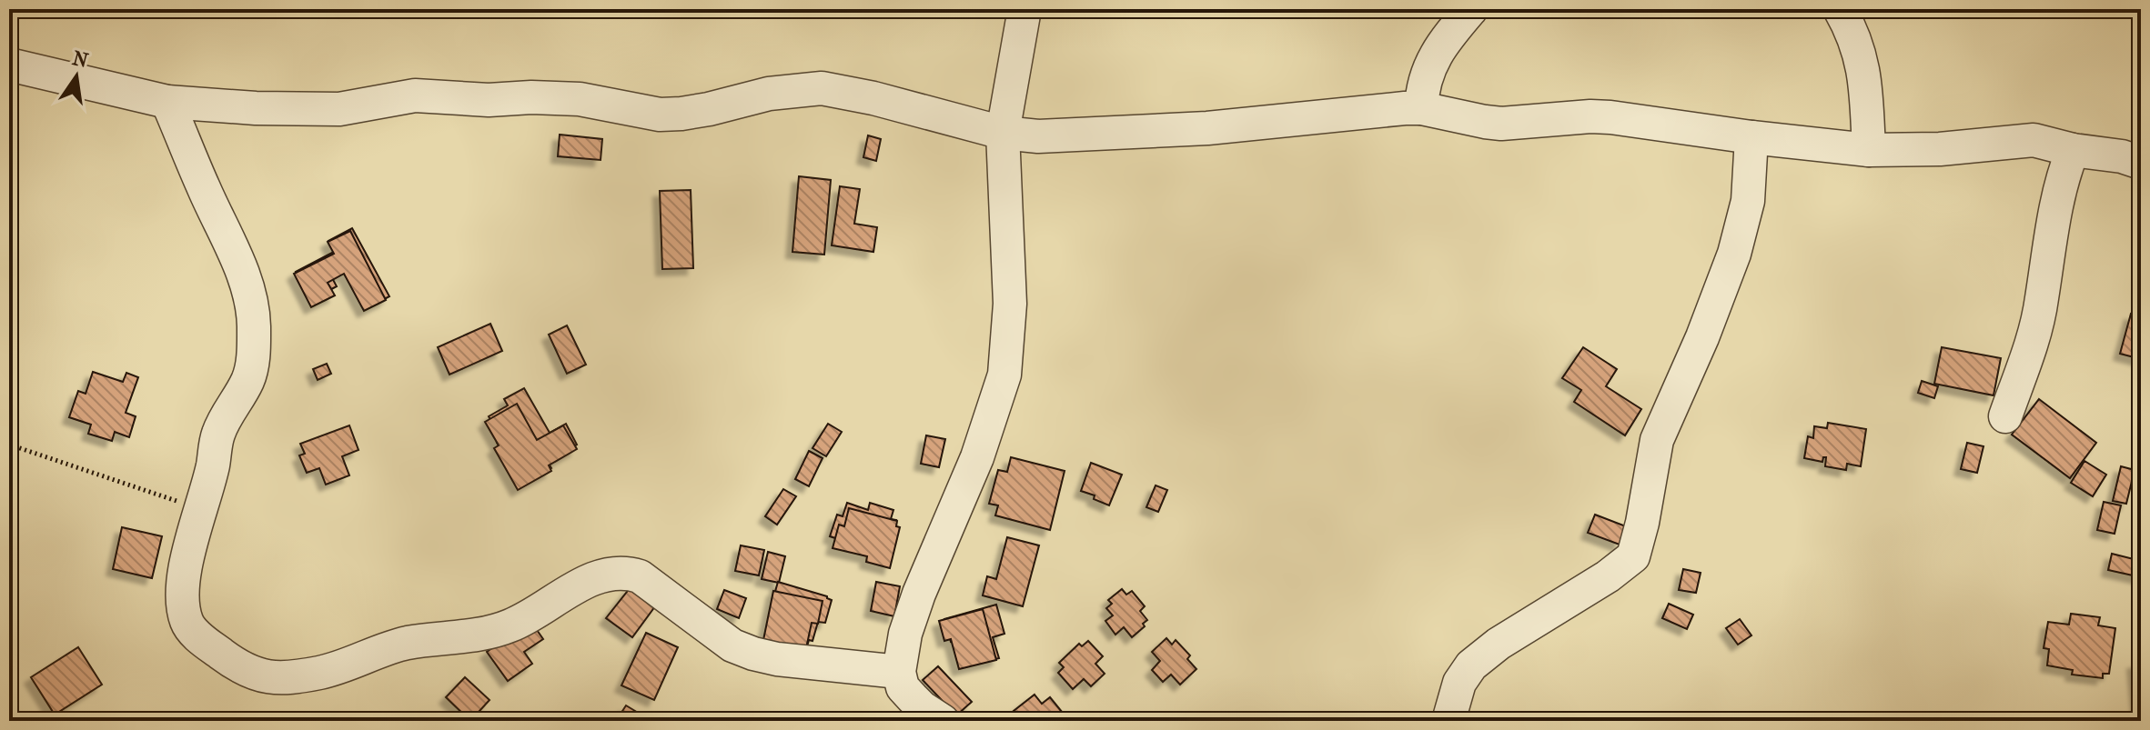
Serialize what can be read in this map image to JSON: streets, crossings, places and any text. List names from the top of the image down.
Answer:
{
  "north": "top"
}
